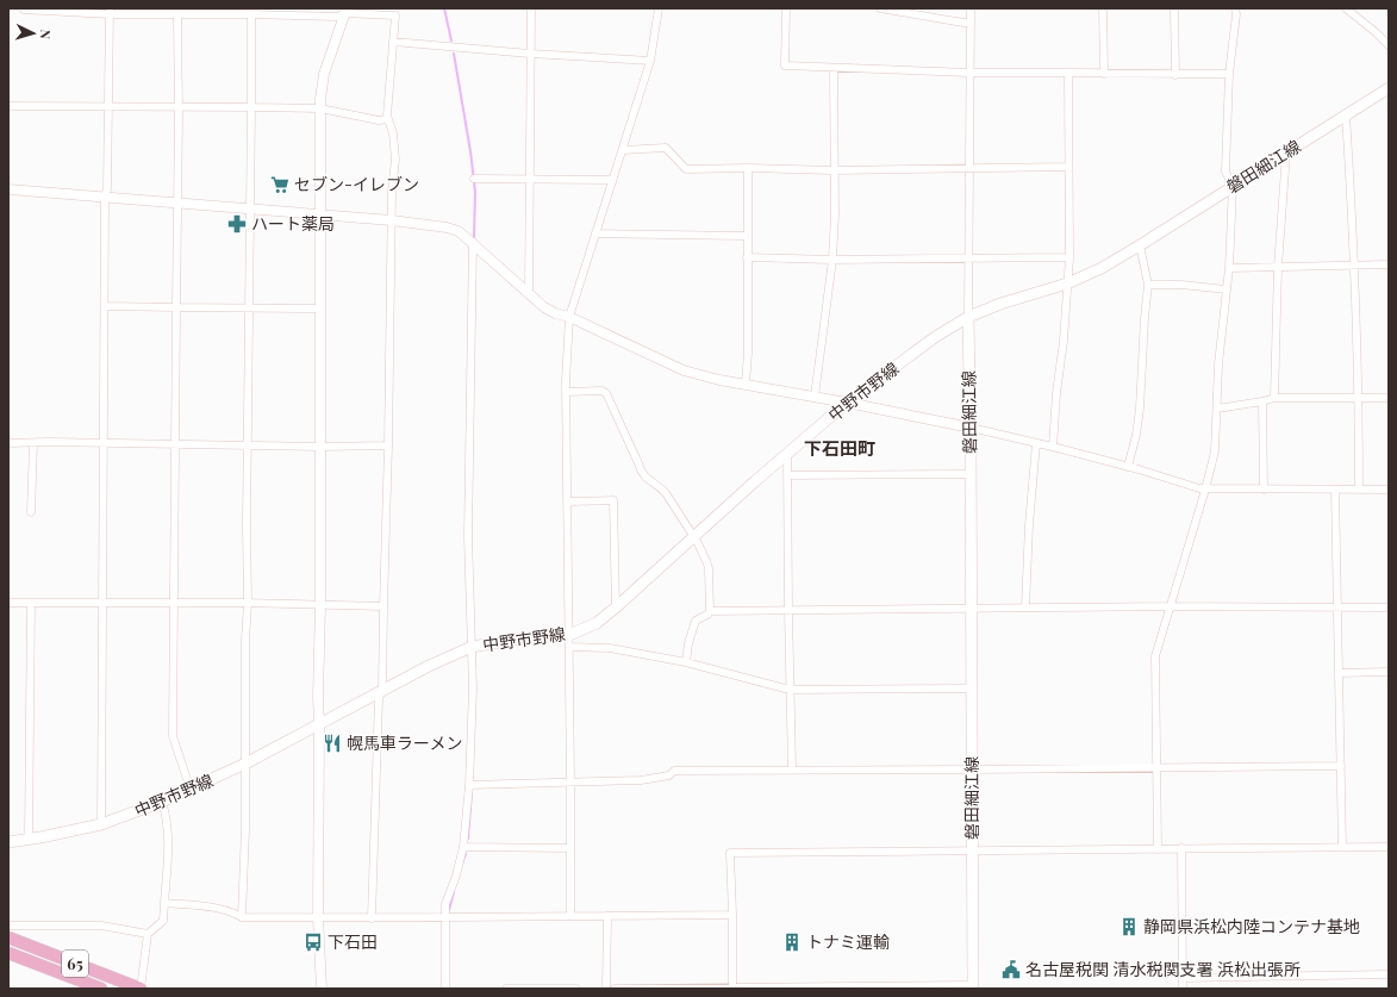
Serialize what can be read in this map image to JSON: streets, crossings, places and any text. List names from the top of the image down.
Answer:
{
  "streets": {
    "main road": ["磐田細江線", "中野市野線", "65"]
  },
  "crossings": [
    ["磐田細江線", "中野市野線"]
  ],
  "districts": ["下石田町"],
  "places": {
    "supermarket": ["セブン-イレブン"],
    "pharmacy": ["ハート薬局"],
    "restaurant": ["幌馬車ラーメン"],
    "building": ["静岡県浜松内陸コンテナ基地", "トナミ運輸"],
    "bus stop": ["下石田"],
    "public building": ["名古屋税関 清水税関支署 浜松出張所"]
  },
  "north": "right"
}
